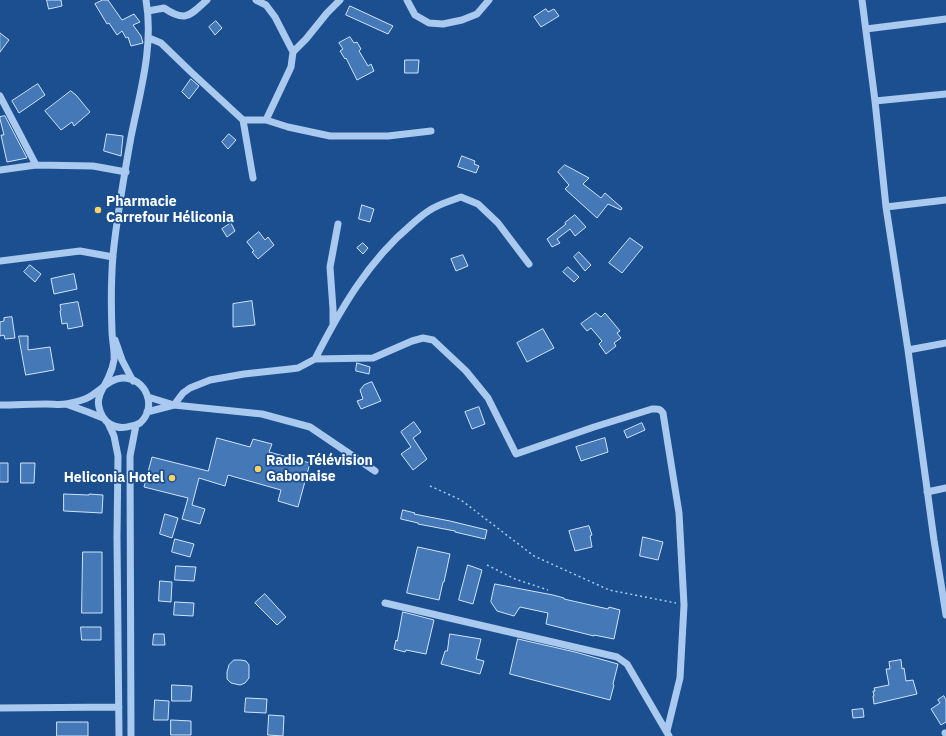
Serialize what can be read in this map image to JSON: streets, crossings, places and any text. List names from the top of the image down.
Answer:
{
  "places": ["Pharmacie Carrefour Héliconia", "Radio Télévision Gabonaise", "Heliconia Hotel"]
}
